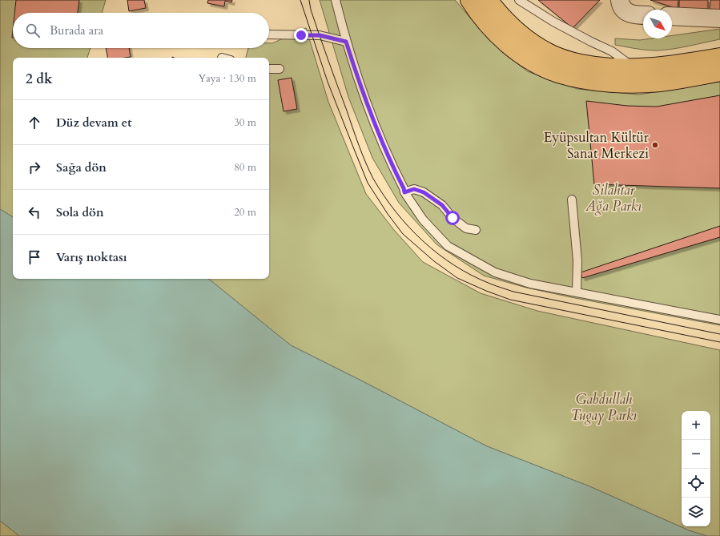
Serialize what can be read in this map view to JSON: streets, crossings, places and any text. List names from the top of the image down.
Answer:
{
  "parks": ["Silahtar Ağa Parkı", "Gabdullah Tugay Parkı"],
  "places": ["Eyüpsultan Kültür Sanat Merkezi"],
  "north": "bottom right",
  "page": {
    "search": "Burada ara",
    "heading": ["2 dk", "Yaya · 130 m"],
    "list": [
      ["Düz devam et", "30 m"],
      ["Sağa dön", "80 m"],
      ["Sola dön", "20 m"],
      "Varış noktası"
    ],
    "map_buttons": ["+", "−"]
  }
}
